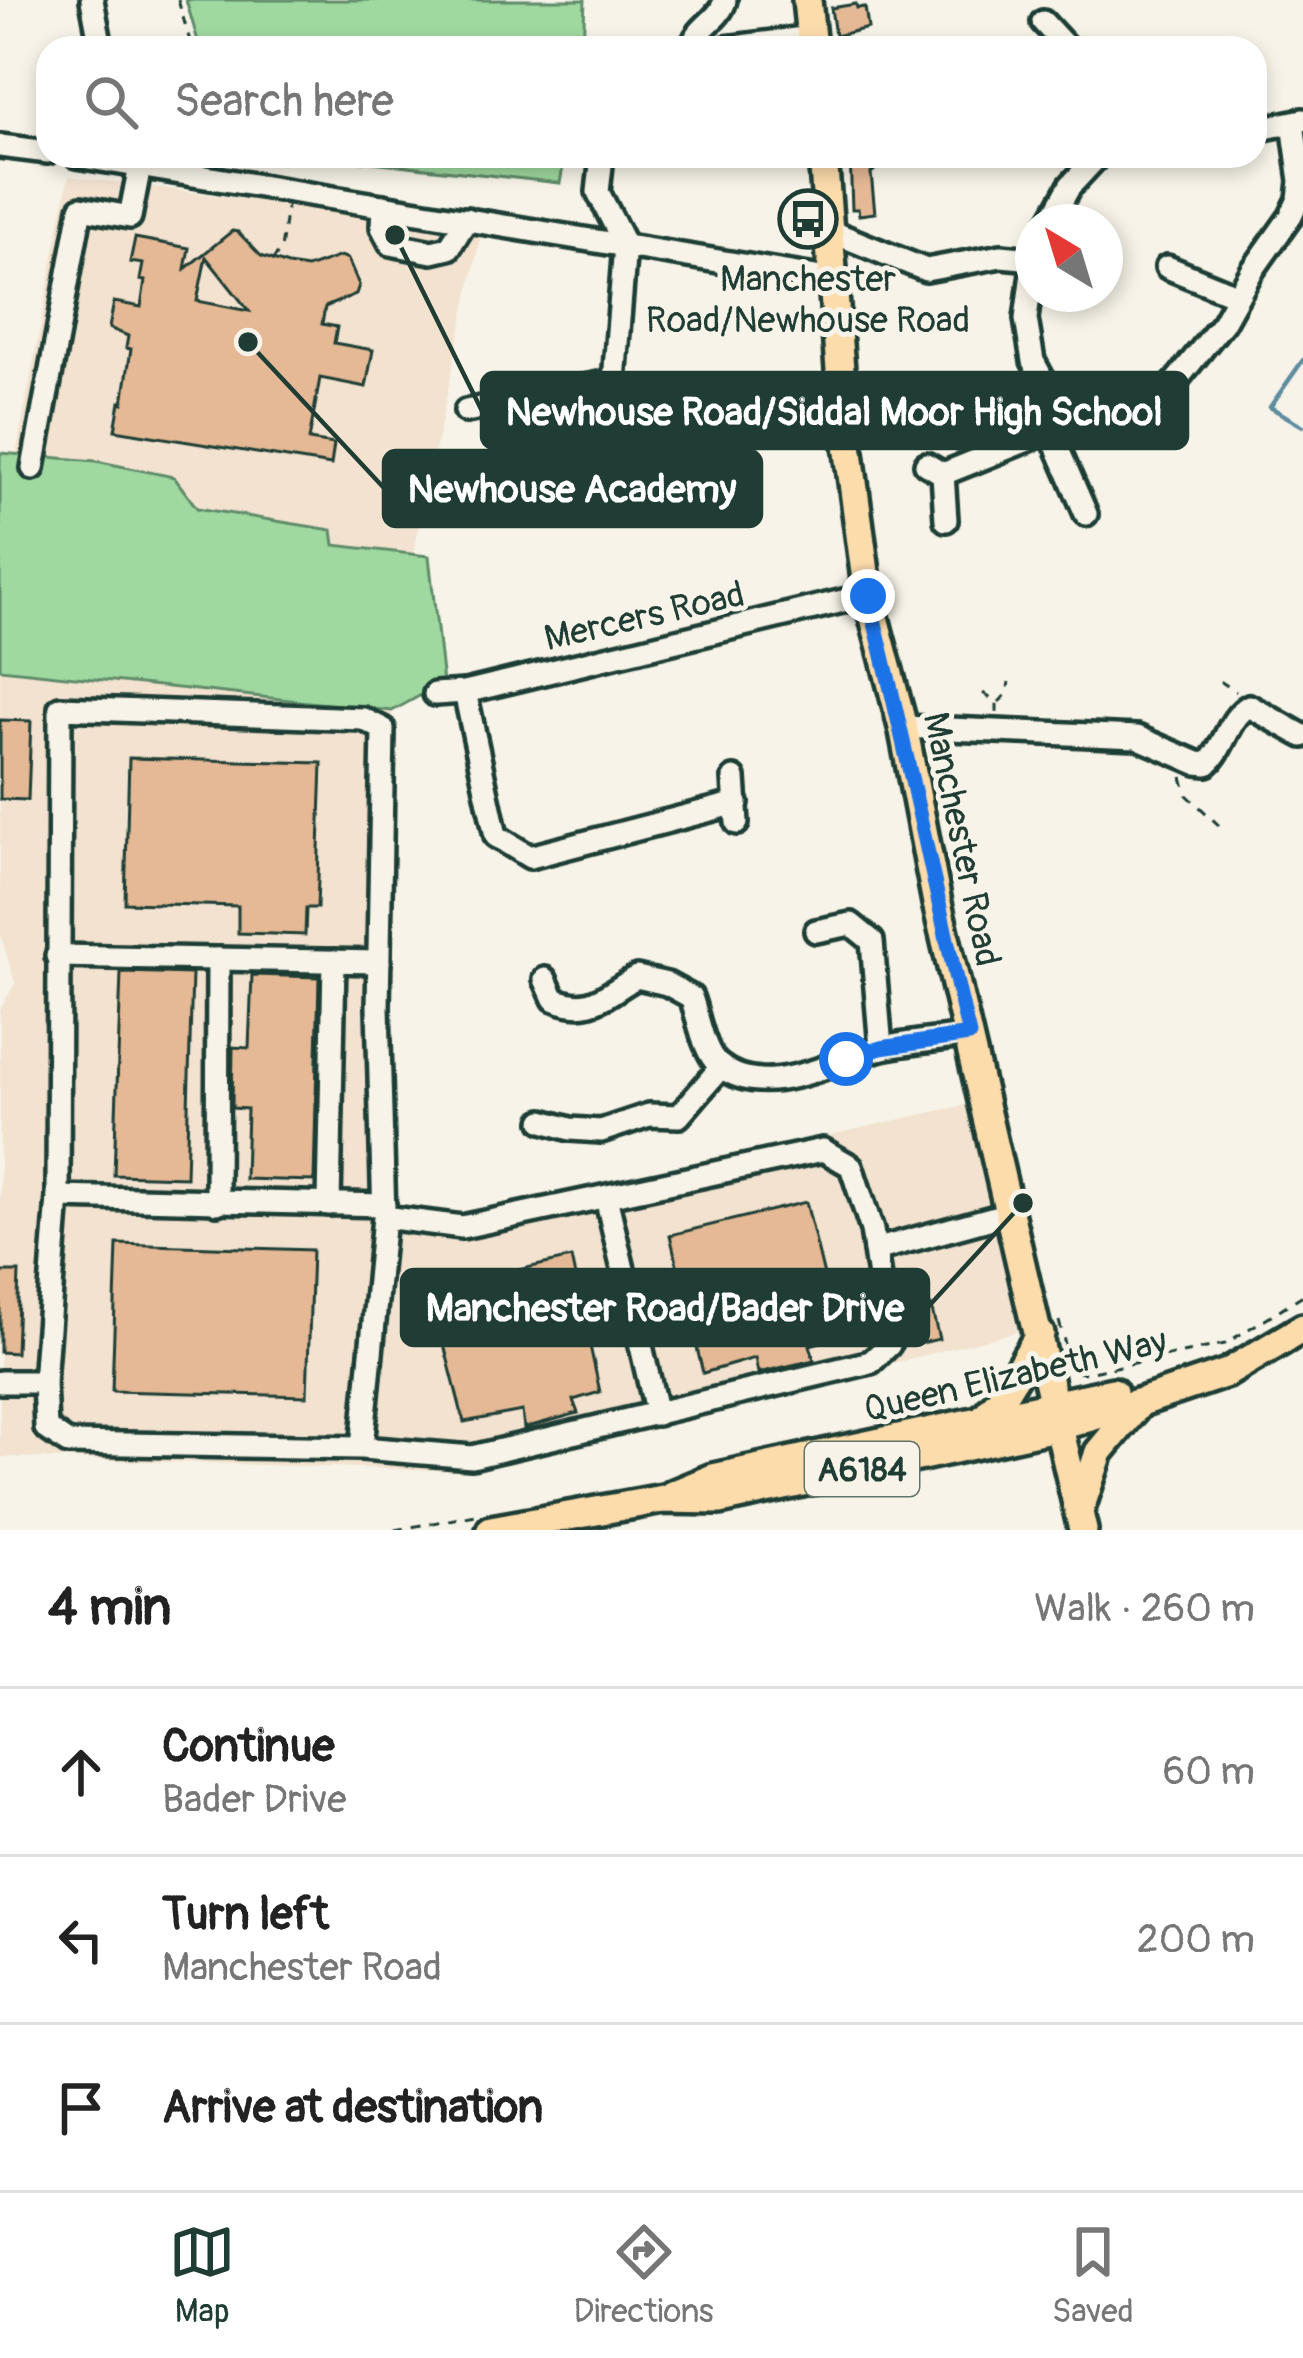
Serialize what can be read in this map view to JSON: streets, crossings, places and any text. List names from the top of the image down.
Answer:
{
  "streets": {
    "main road": ["Manchester Road", "Queen Elizabeth Way", "A6184"],
    "street": ["Mercers Road"]
  },
  "crossings": [
    ["Mercers Road", "Manchester Road"],
    ["Manchester Road", "Queen Elizabeth Way"]
  ],
  "places": {
    "bus stop": ["Manchester Road/Newhouse Road"],
    "other": ["Newhouse Road/Siddal Moor High School", "Newhouse Academy", "Manchester Road/Bader Drive"]
  },
  "north": "top left",
  "page": {
    "search": "Search here",
    "heading": ["4 min", "Walk · 260 m"],
    "list": [
      ["Continue", "Bader Drive", "60 m"],
      ["Turn left", "Manchester Road", "200 m"],
      "Arrive at destination"
    ],
    "nav": ["Map", "Directions", "Saved"]
  }
}
